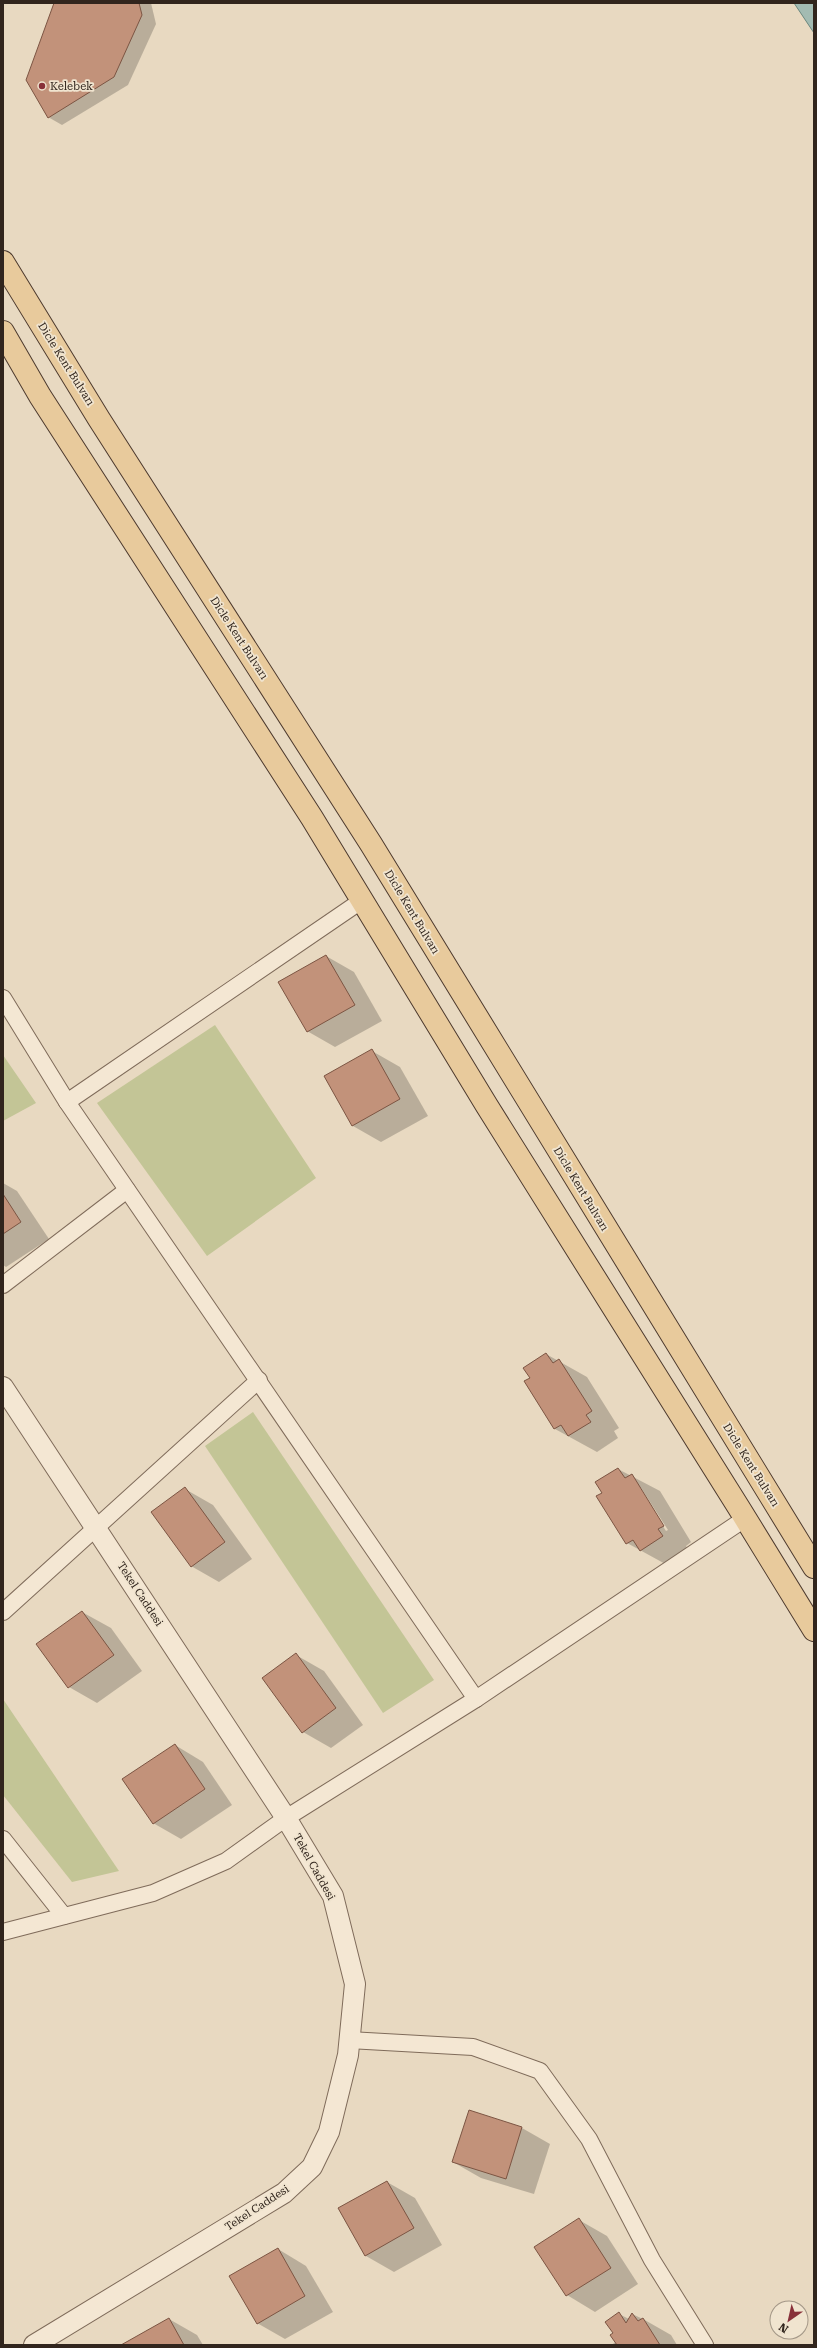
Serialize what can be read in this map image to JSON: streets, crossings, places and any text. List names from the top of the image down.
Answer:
{
  "streets": {
    "main road": ["Dicle Kent Bulvarı"],
    "street": ["Tekel Caddesi"]
  },
  "places": ["Kelebek"],
  "north": "bottom left"
}
